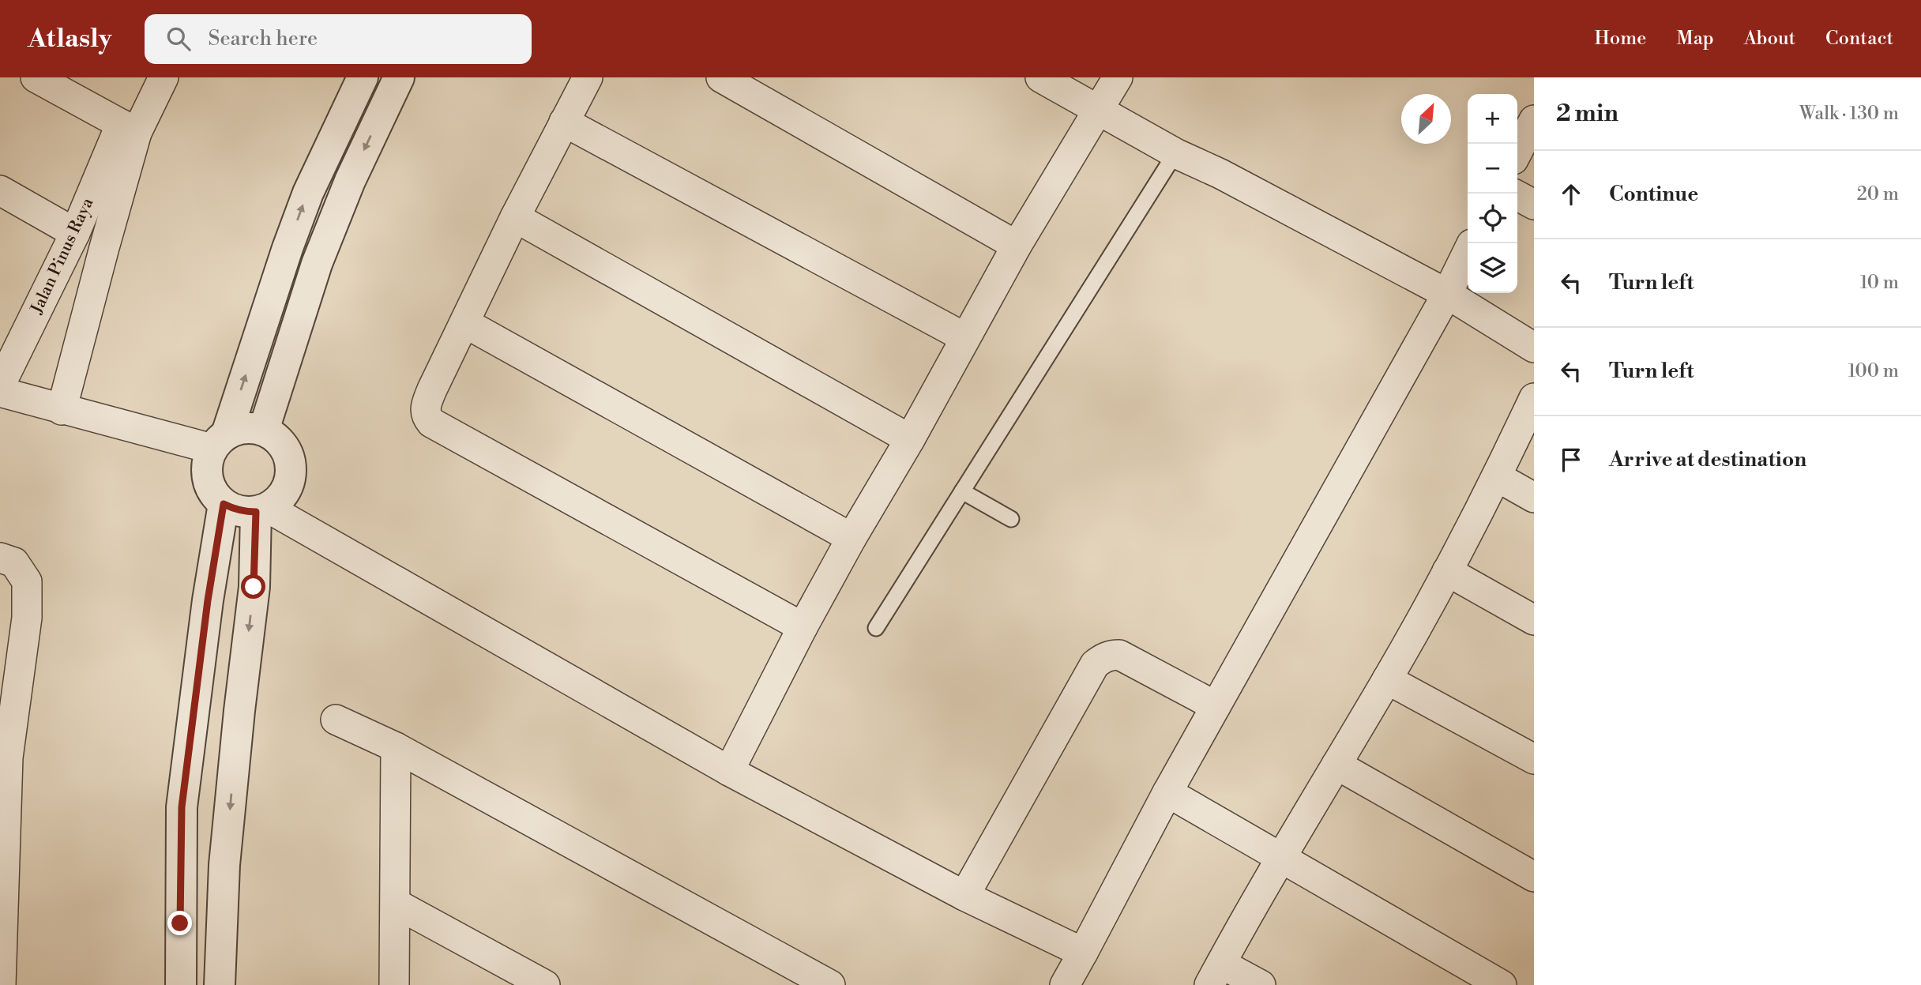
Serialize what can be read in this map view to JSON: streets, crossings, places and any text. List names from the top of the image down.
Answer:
{
  "streets": {
    "street": ["Jalan Pinus Raya"]
  },
  "north": "top right",
  "page": {
    "header": "Atlasly",
    "search": "Search here",
    "nav": [
      "Home",
      "Map",
      "About",
      "Contact"
    ],
    "heading": ["2 min", "Walk · 130 m"],
    "map_buttons": ["+", "−"],
    "list": [
      ["Continue", "20 m"],
      ["Turn left", "10 m"],
      ["Turn left", "100 m"],
      "Arrive at destination"
    ]
  }
}
